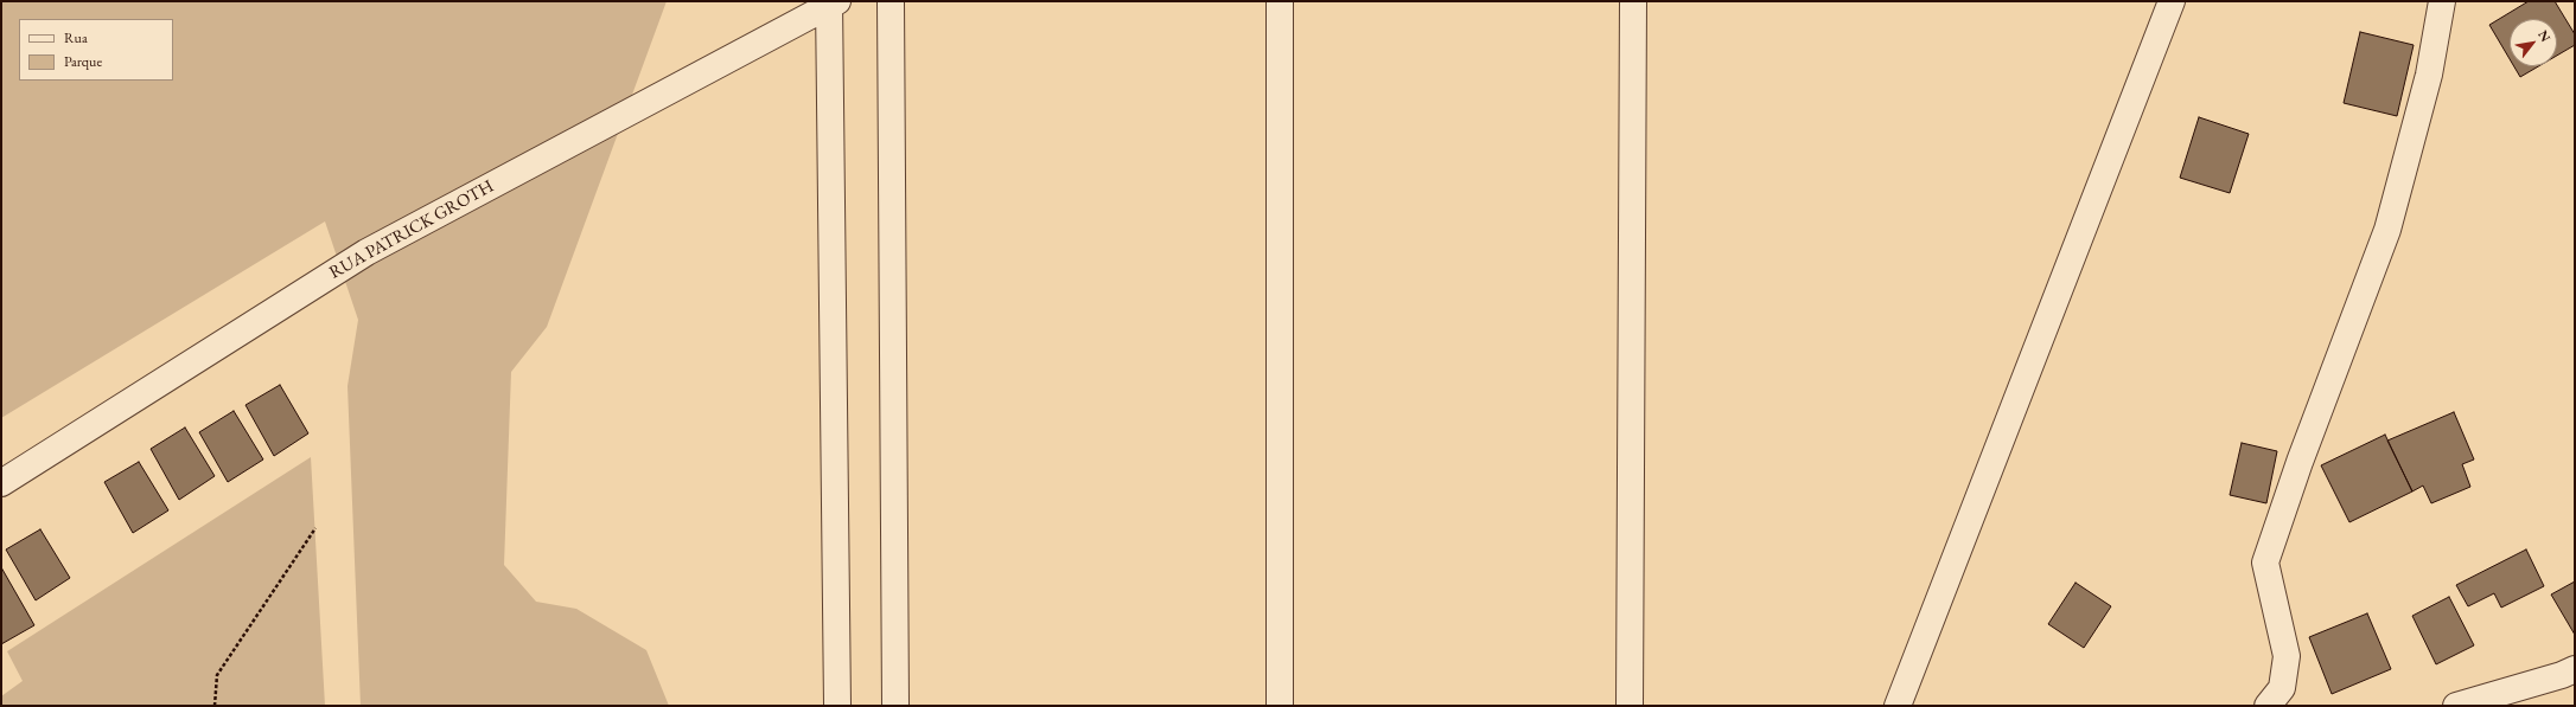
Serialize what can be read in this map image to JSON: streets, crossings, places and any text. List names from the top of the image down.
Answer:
{
  "streets": {
    "street": ["RUA PATRICK GROTH"]
  },
  "legend": ["Rua", "Parque"],
  "north": "top right"
}
